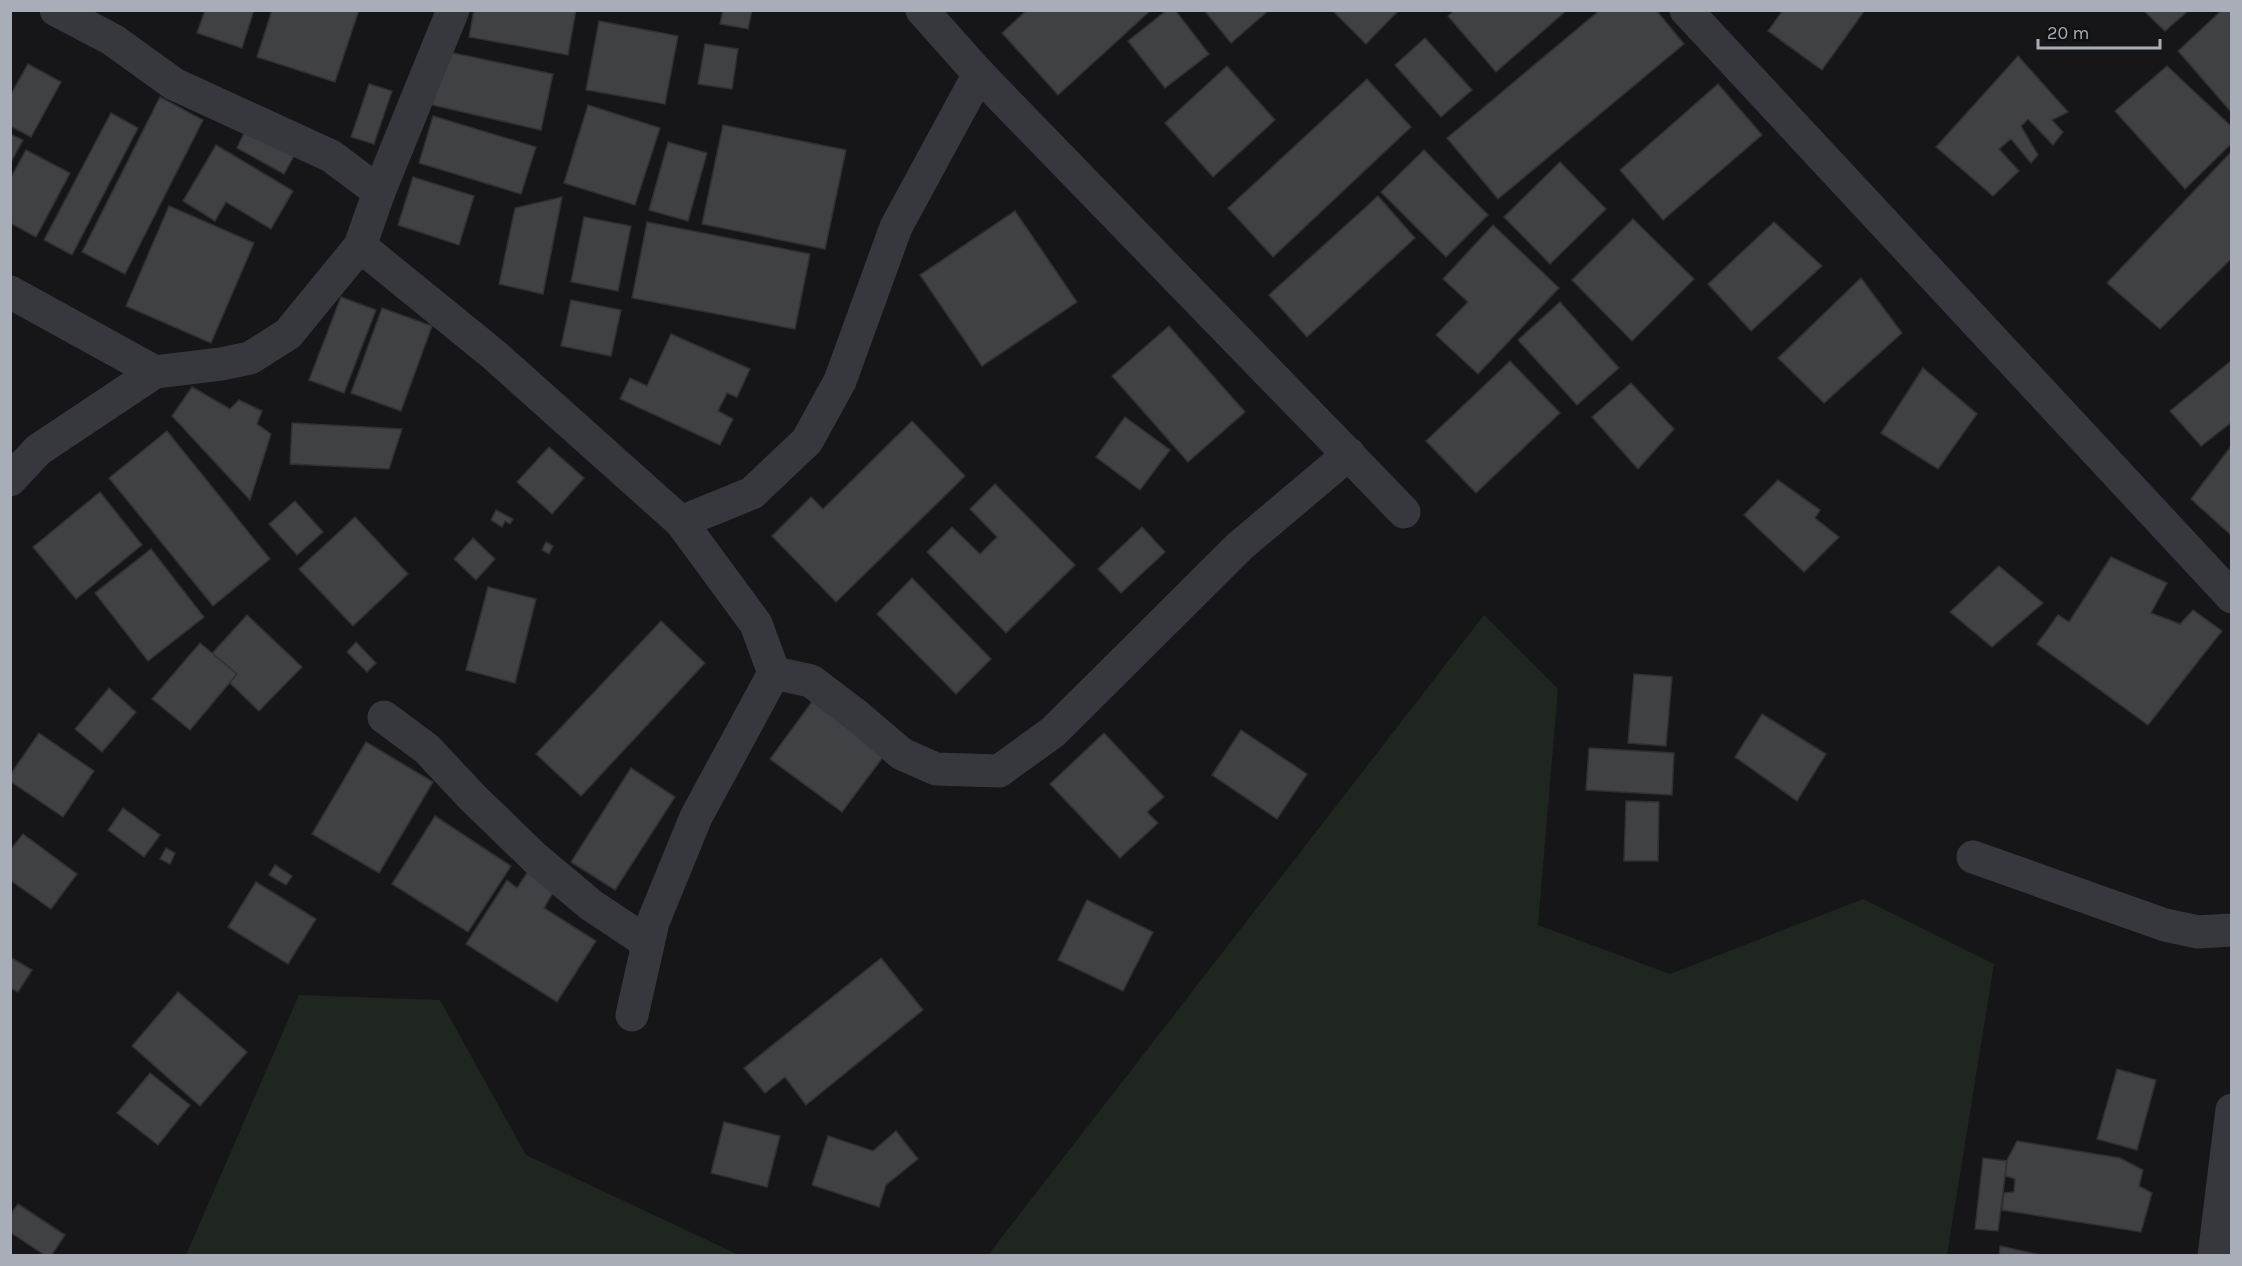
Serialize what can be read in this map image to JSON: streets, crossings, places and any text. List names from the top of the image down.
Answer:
{
  "scale_bar": "20 m"
}
